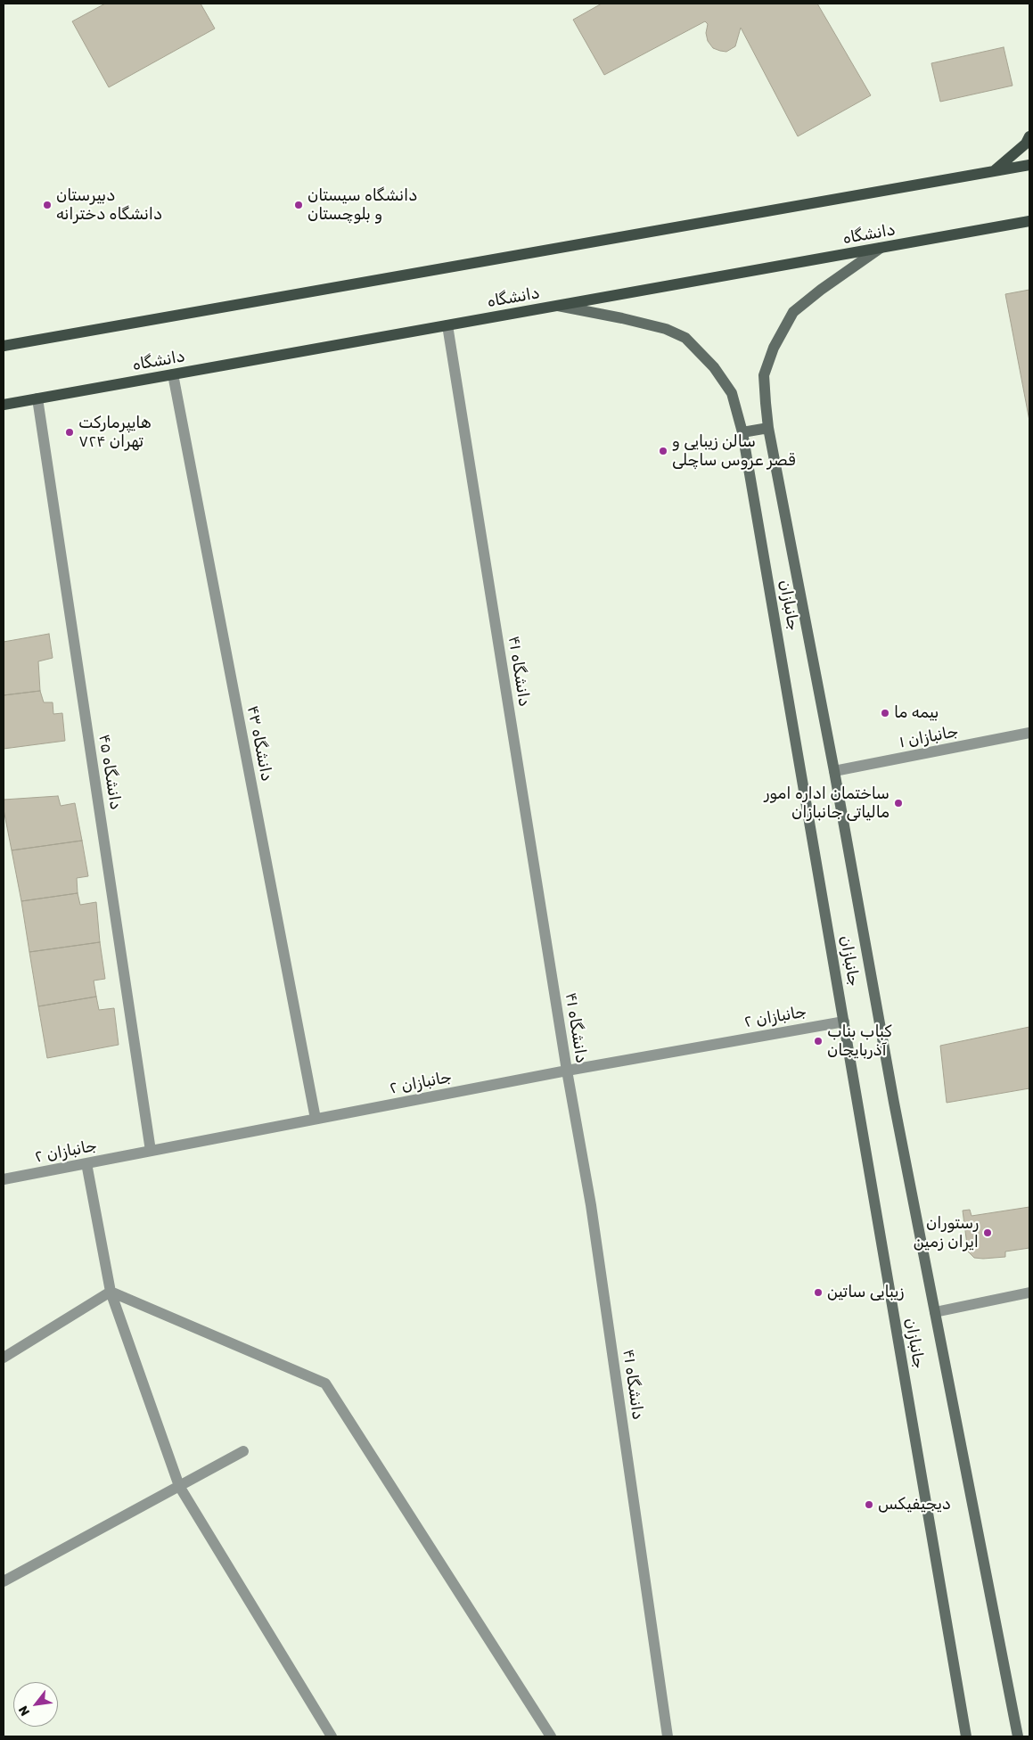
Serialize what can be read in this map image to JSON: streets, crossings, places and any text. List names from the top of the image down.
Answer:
{
  "streets": {
    "main road": ["دانشگاه", "جانبازان"],
    "street": [
      "دانشگاه ۴۱",
      "جانبازان ۱",
      "دانشگاه ۴۳",
      "دانشگاه ۴۵",
      "جانبازان ۲"
    ]
  },
  "crossings": [
    ["دانشگاه", "جانبازان"],
    ["دانشگاه", "دانشگاه ۴۱"],
    ["دانشگاه", "دانشگاه ۴۳"],
    ["دانشگاه", "دانشگاه ۴۵"],
    ["جانبازان", "جانبازان ۱"],
    ["جانبازان", "جانبازان ۲"],
    ["دانشگاه ۴۱", "جانبازان ۲"],
    ["دانشگاه ۴۳", "جانبازان ۲"],
    ["دانشگاه ۴۵", "جانبازان ۲"]
  ],
  "places": [
    "دبیرستان دانشگاه دخترانه",
    "دانشگاه سیستان و بلوچستان",
    "هایپرمارکت تهران ۷۲۴",
    "سالن زیبایی و قصر عروس ساچلی",
    "بیمه ما",
    "ساختمان اداره امور مالیاتی جانبازان",
    "کباب بناب آذربایجان",
    "رستوران ایران زمین",
    "زیبایی ساتین",
    "دیجیفیکس"
  ],
  "north": "bottom left"
}
